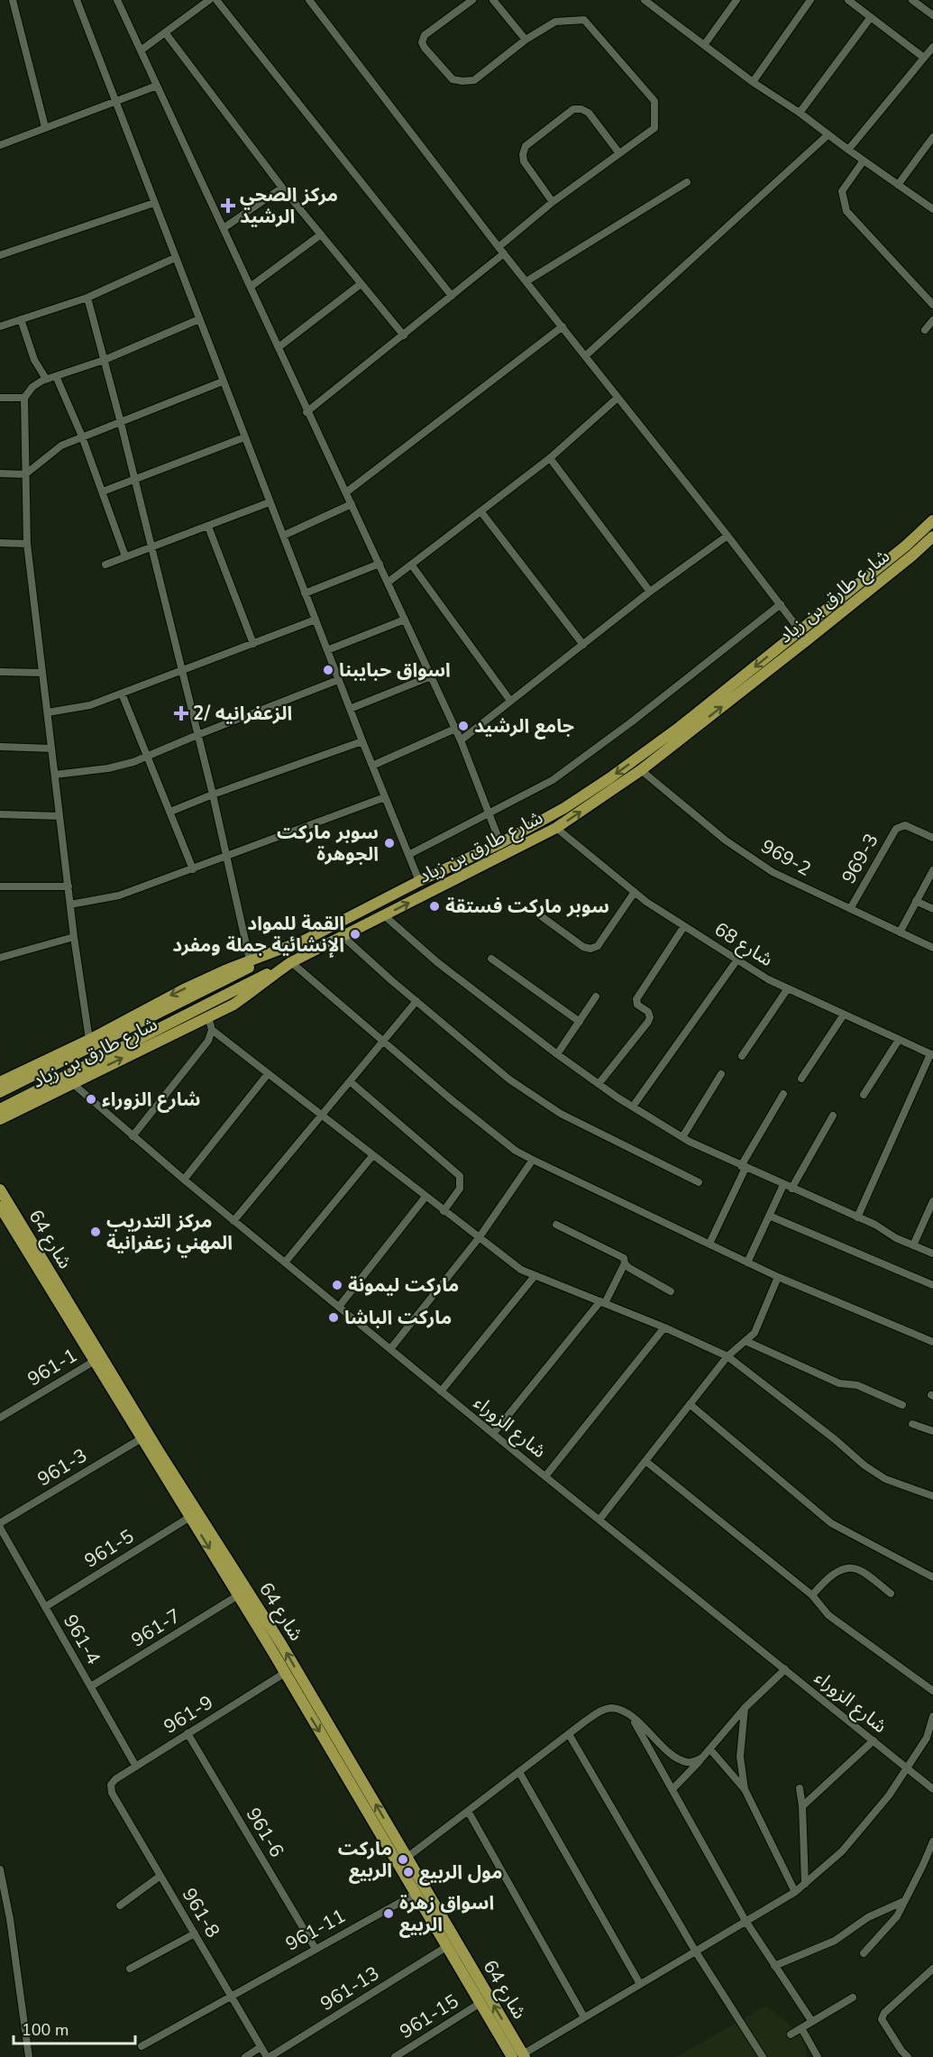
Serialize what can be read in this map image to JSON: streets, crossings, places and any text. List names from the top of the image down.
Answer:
{
  "streets": {
    "main road": ["شارع طارق بن زياد", "شارع 64"],
    "street": [
      "969-2",
      "969-3",
      "شارع 68",
      "961-1",
      "شارع الزوراء",
      "961-3",
      "961-5",
      "961-7",
      "961-4",
      "961-9",
      "961-6",
      "961-8",
      "961-11",
      "961-13",
      "961-15"
    ]
  },
  "crossings": [
    ["شارع طارق بن زياد", "969-2"],
    ["شارع طارق بن زياد", "شارع 68"],
    ["شارع طارق بن زياد", "شارع الزوراء"],
    ["969-2", "969-3"],
    ["شارع 64", "961-1"],
    ["شارع 64", "961-3"],
    ["شارع 64", "961-5"],
    ["شارع 64", "961-7"],
    ["شارع 64", "961-9"],
    ["شارع 64", "961-11"],
    ["شارع 64", "961-13"],
    ["شارع 64", "961-15"],
    ["961-5", "961-4"],
    ["961-7", "961-4"],
    ["961-4", "961-9"],
    ["961-9", "961-6"],
    ["961-9", "961-8"],
    ["961-6", "961-11"],
    ["961-8", "961-11"],
    ["961-8", "961-13"]
  ],
  "places": {
    "health": ["مركز الصحي الرشيد", "الزعفرانيه /2"],
    "other": [
      "اسواق حبايبنا",
      "جامع الرشيد",
      "سوبر ماركت الجوهرة",
      "سوبر ماركت فستقة",
      "القمة للمواد الإنشائية جملة ومفرد",
      "شارع الزوراء",
      "مركز التدريب المهني زعفرانية",
      "ماركت ليمونة",
      "ماركت الباشا",
      "ماركت الربيع",
      "مول الربيع",
      "اسواق زهرة الربيع"
    ]
  },
  "scale_bar": "100 m"
}
